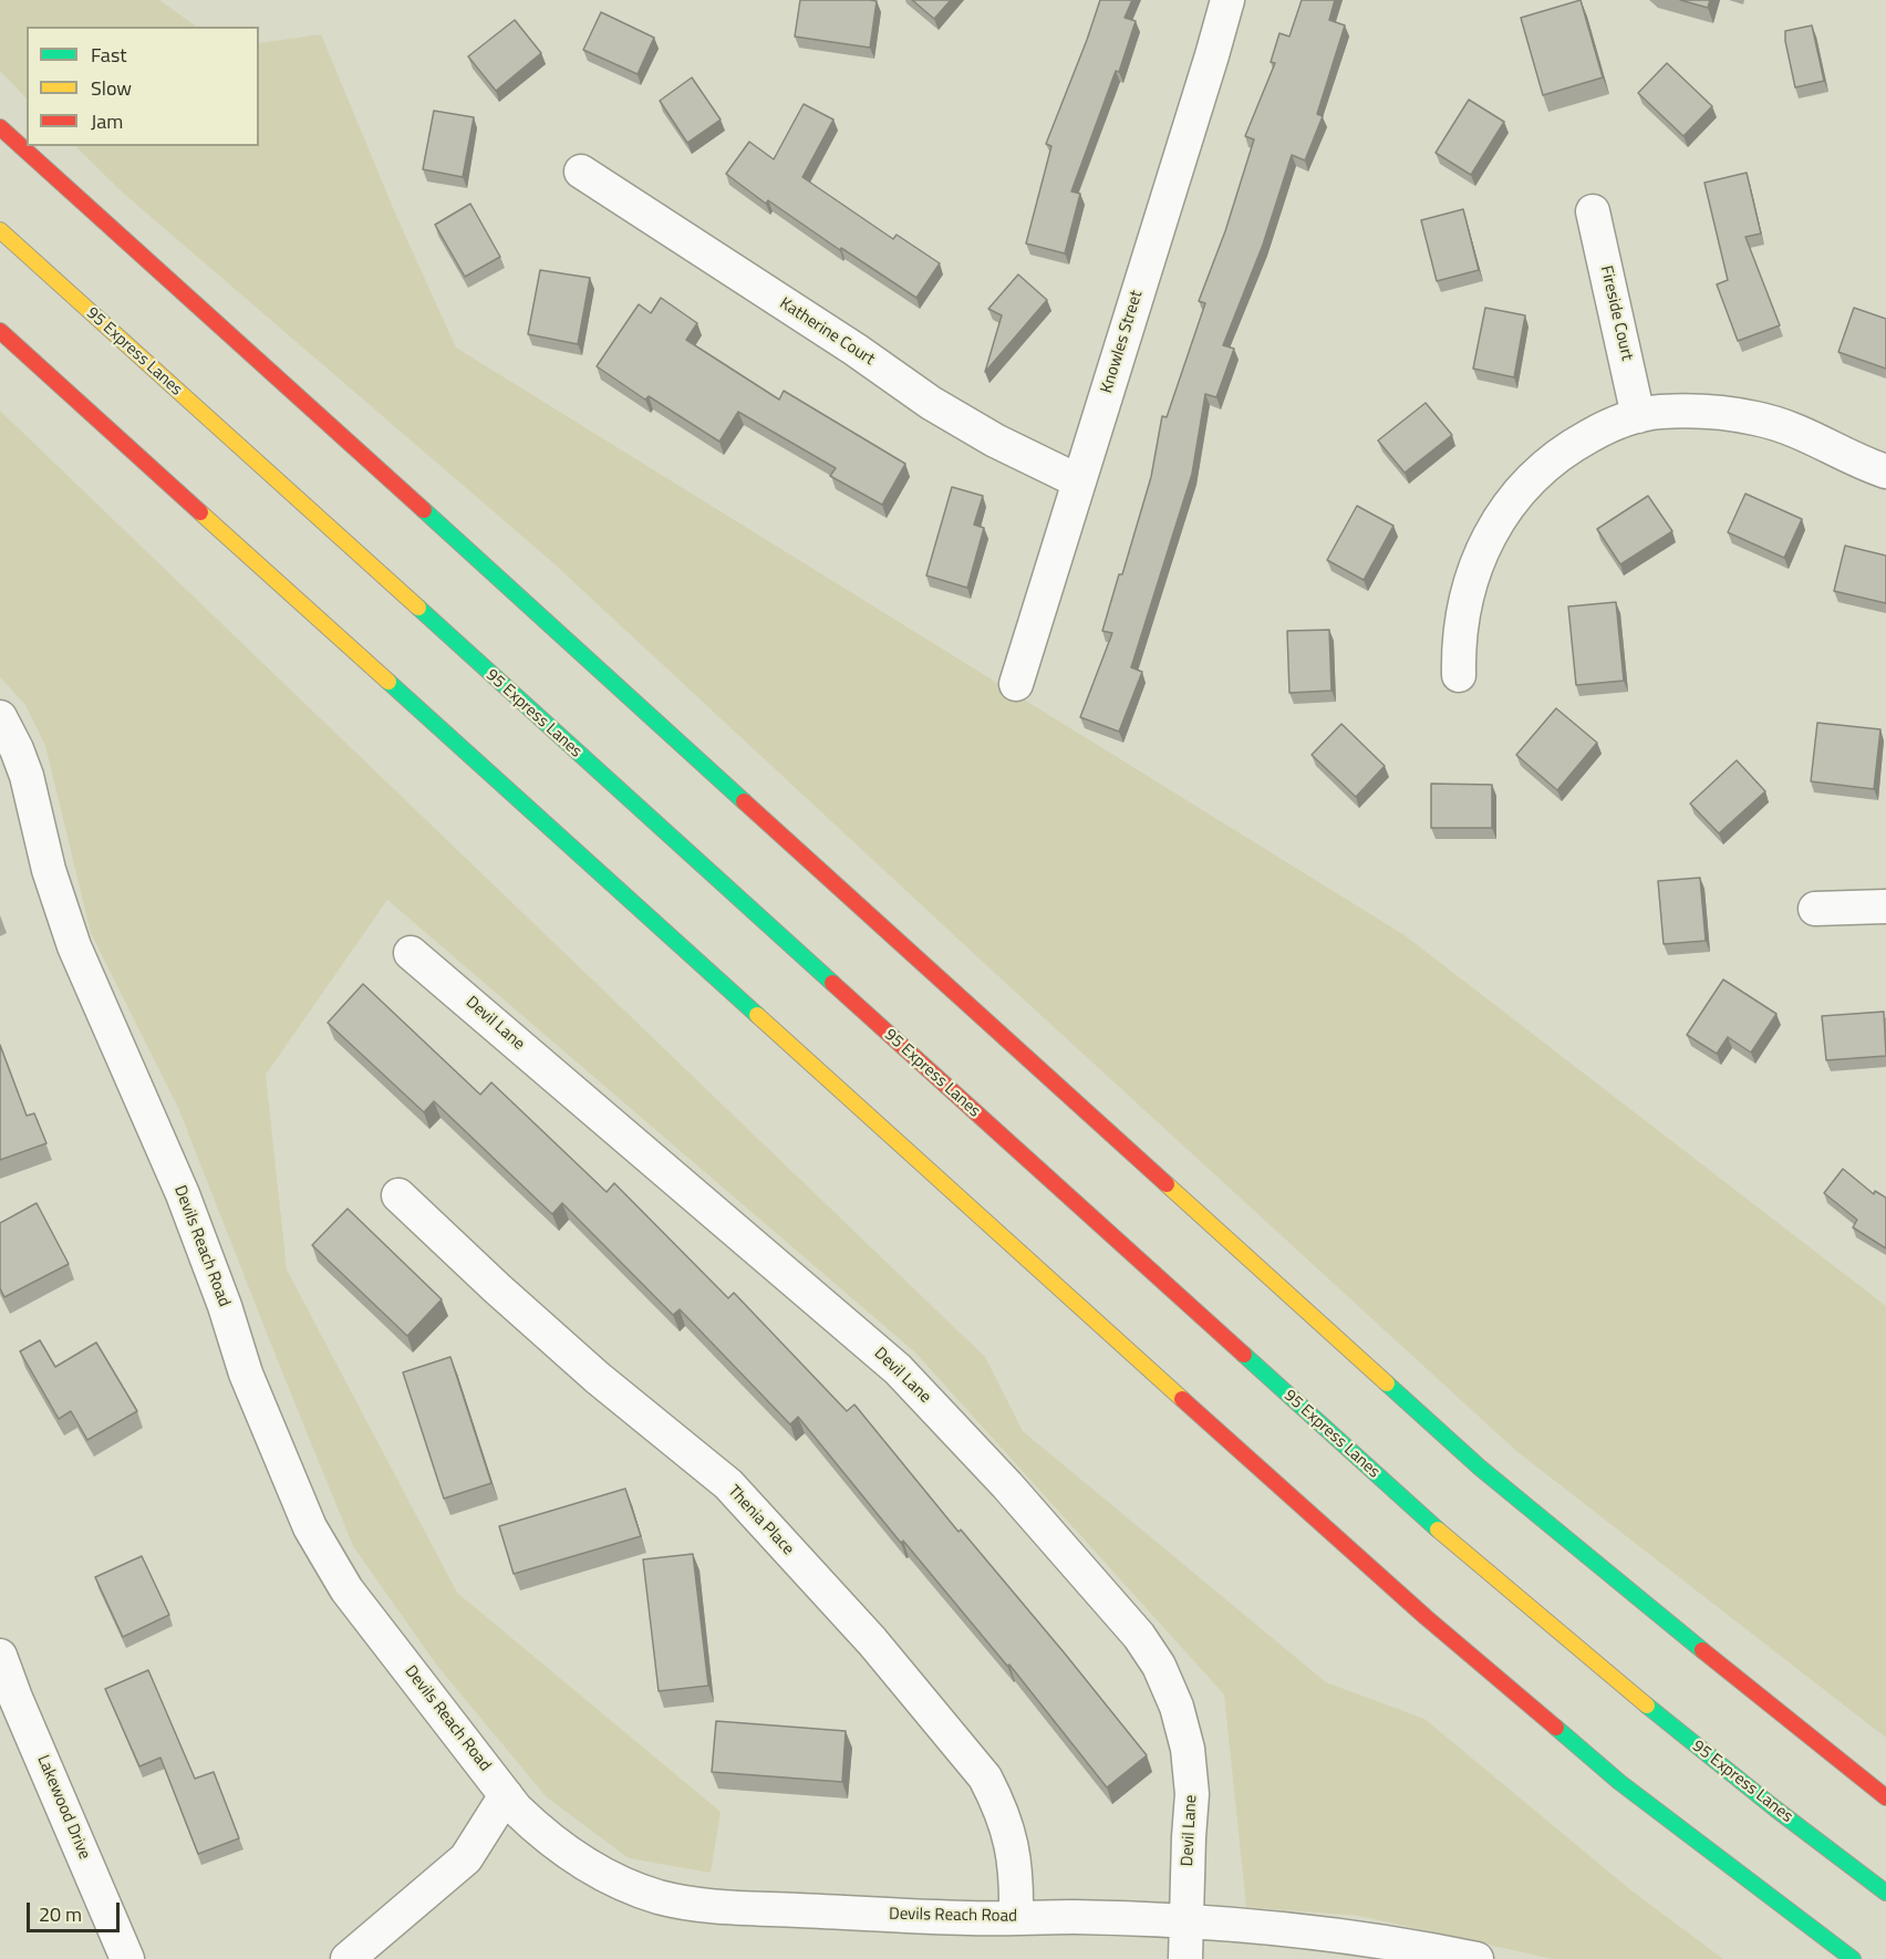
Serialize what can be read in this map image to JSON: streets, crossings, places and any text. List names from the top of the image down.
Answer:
{
  "streets": {
    "highway": ["95 Express Lanes"],
    "street": [
      "Fireside Court",
      "Katherine Court",
      "Knowles Street",
      "Devil Lane",
      "Devils Reach Road",
      "Thenia Place",
      "Lakewood Drive"
    ]
  },
  "crossings": [
    ["Katherine Court", "Knowles Street"],
    ["Devil Lane", "Devils Reach Road"],
    ["Devils Reach Road", "Thenia Place"]
  ],
  "legend": ["Fast", "Slow", "Jam"],
  "scale_bar": "20 m"
}
